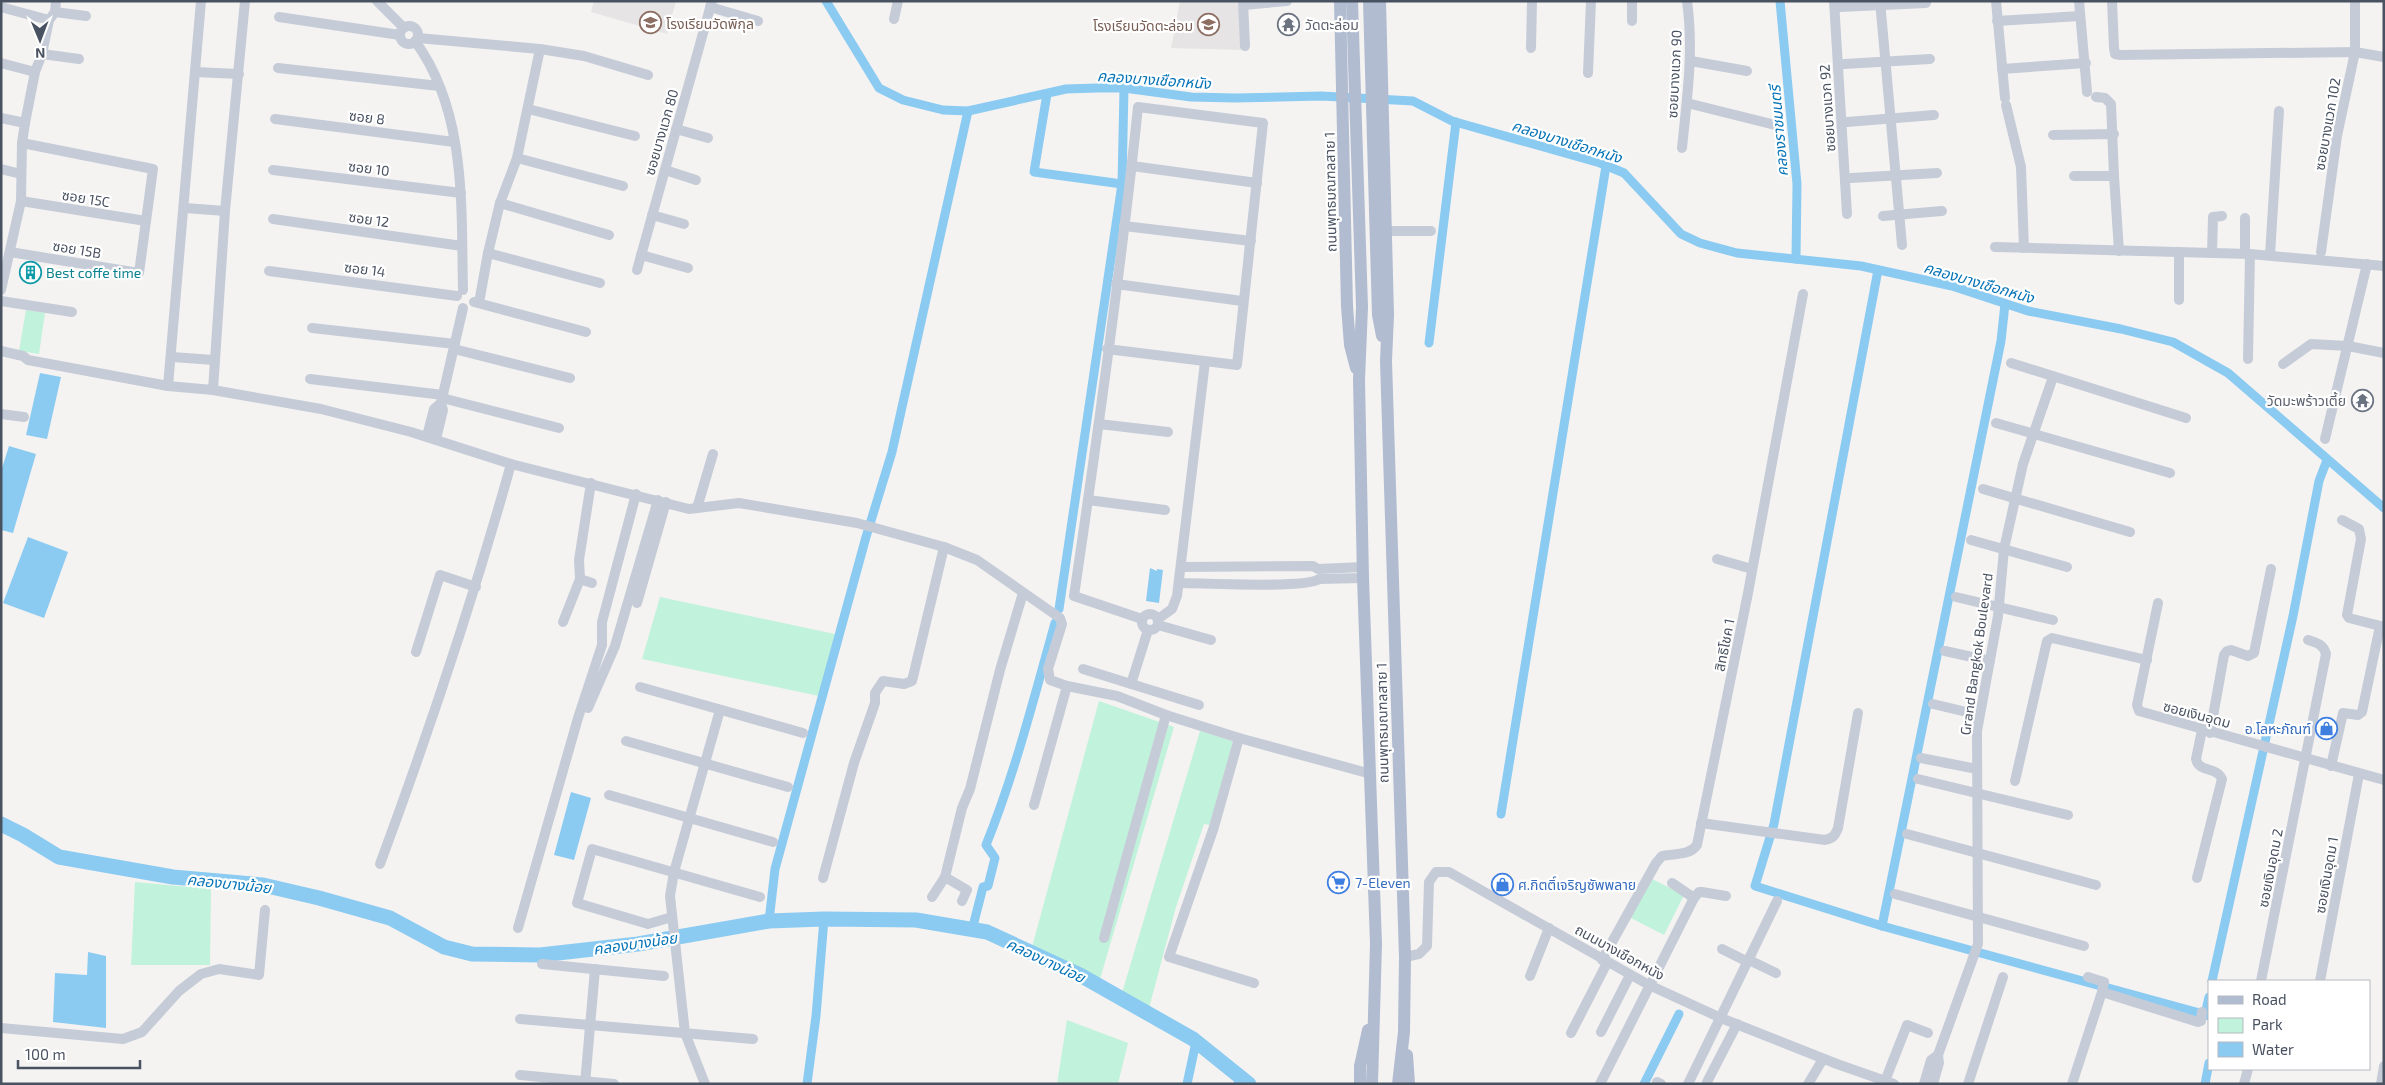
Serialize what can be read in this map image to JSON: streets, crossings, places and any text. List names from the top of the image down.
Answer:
{
  "streets": {
    "main road": ["ถนนพุทธมณฑลสาย 1"],
    "street": [
      "ซอยบางแวก 90",
      "ซอยบางแวก 92",
      "ซอย 8",
      "ซอยบางแวก 102",
      "ซอยบางแวก 80",
      "ซอย 10",
      "ซอย 15C",
      "ซอย 12",
      "ซอย 15B",
      "ซอย 14",
      "สิทธิโชค 1",
      "Grand Bangkok Boulevard",
      "ซอยเงินอุดม",
      "ซอยเงินอุดม 2",
      "ซอยเงินอุดม 1",
      "ถนนบางเชือกหนัง"
    ]
  },
  "crossings": [
    ["ถนนพุทธมณฑลสาย 1", "ถนนบางเชือกหนัง"],
    ["ซอย 15C", "ซอย 15B"],
    ["สิทธิโชค 1", "ถนนบางเชือกหนัง"],
    ["ซอยเงินอุดม", "ซอยเงินอุดม 2"],
    ["ซอยเงินอุดม", "ซอยเงินอุดม 1"]
  ],
  "water": ["คลองบางเชือกหนัง", "คลองราชมนตรี", "คลองบางน้อย"],
  "places": {
    "school or university": ["โรงเรียนวัดพิกุล", "โรงเรียนวัดตะล่อม"],
    "temple": ["วัดตะล่อม", "วัดมะพร้าวเตี้ย"],
    "building": ["Best coffe time"],
    "shop": ["อ.โลหะภัณฑ์", "ศ.กิตติ์เจริญซัพพลาย"],
    "supermarket": ["7-Eleven"]
  },
  "legend": ["Road", "Park", "Water"],
  "scale_bar": "100 m",
  "north": "bottom"
}
